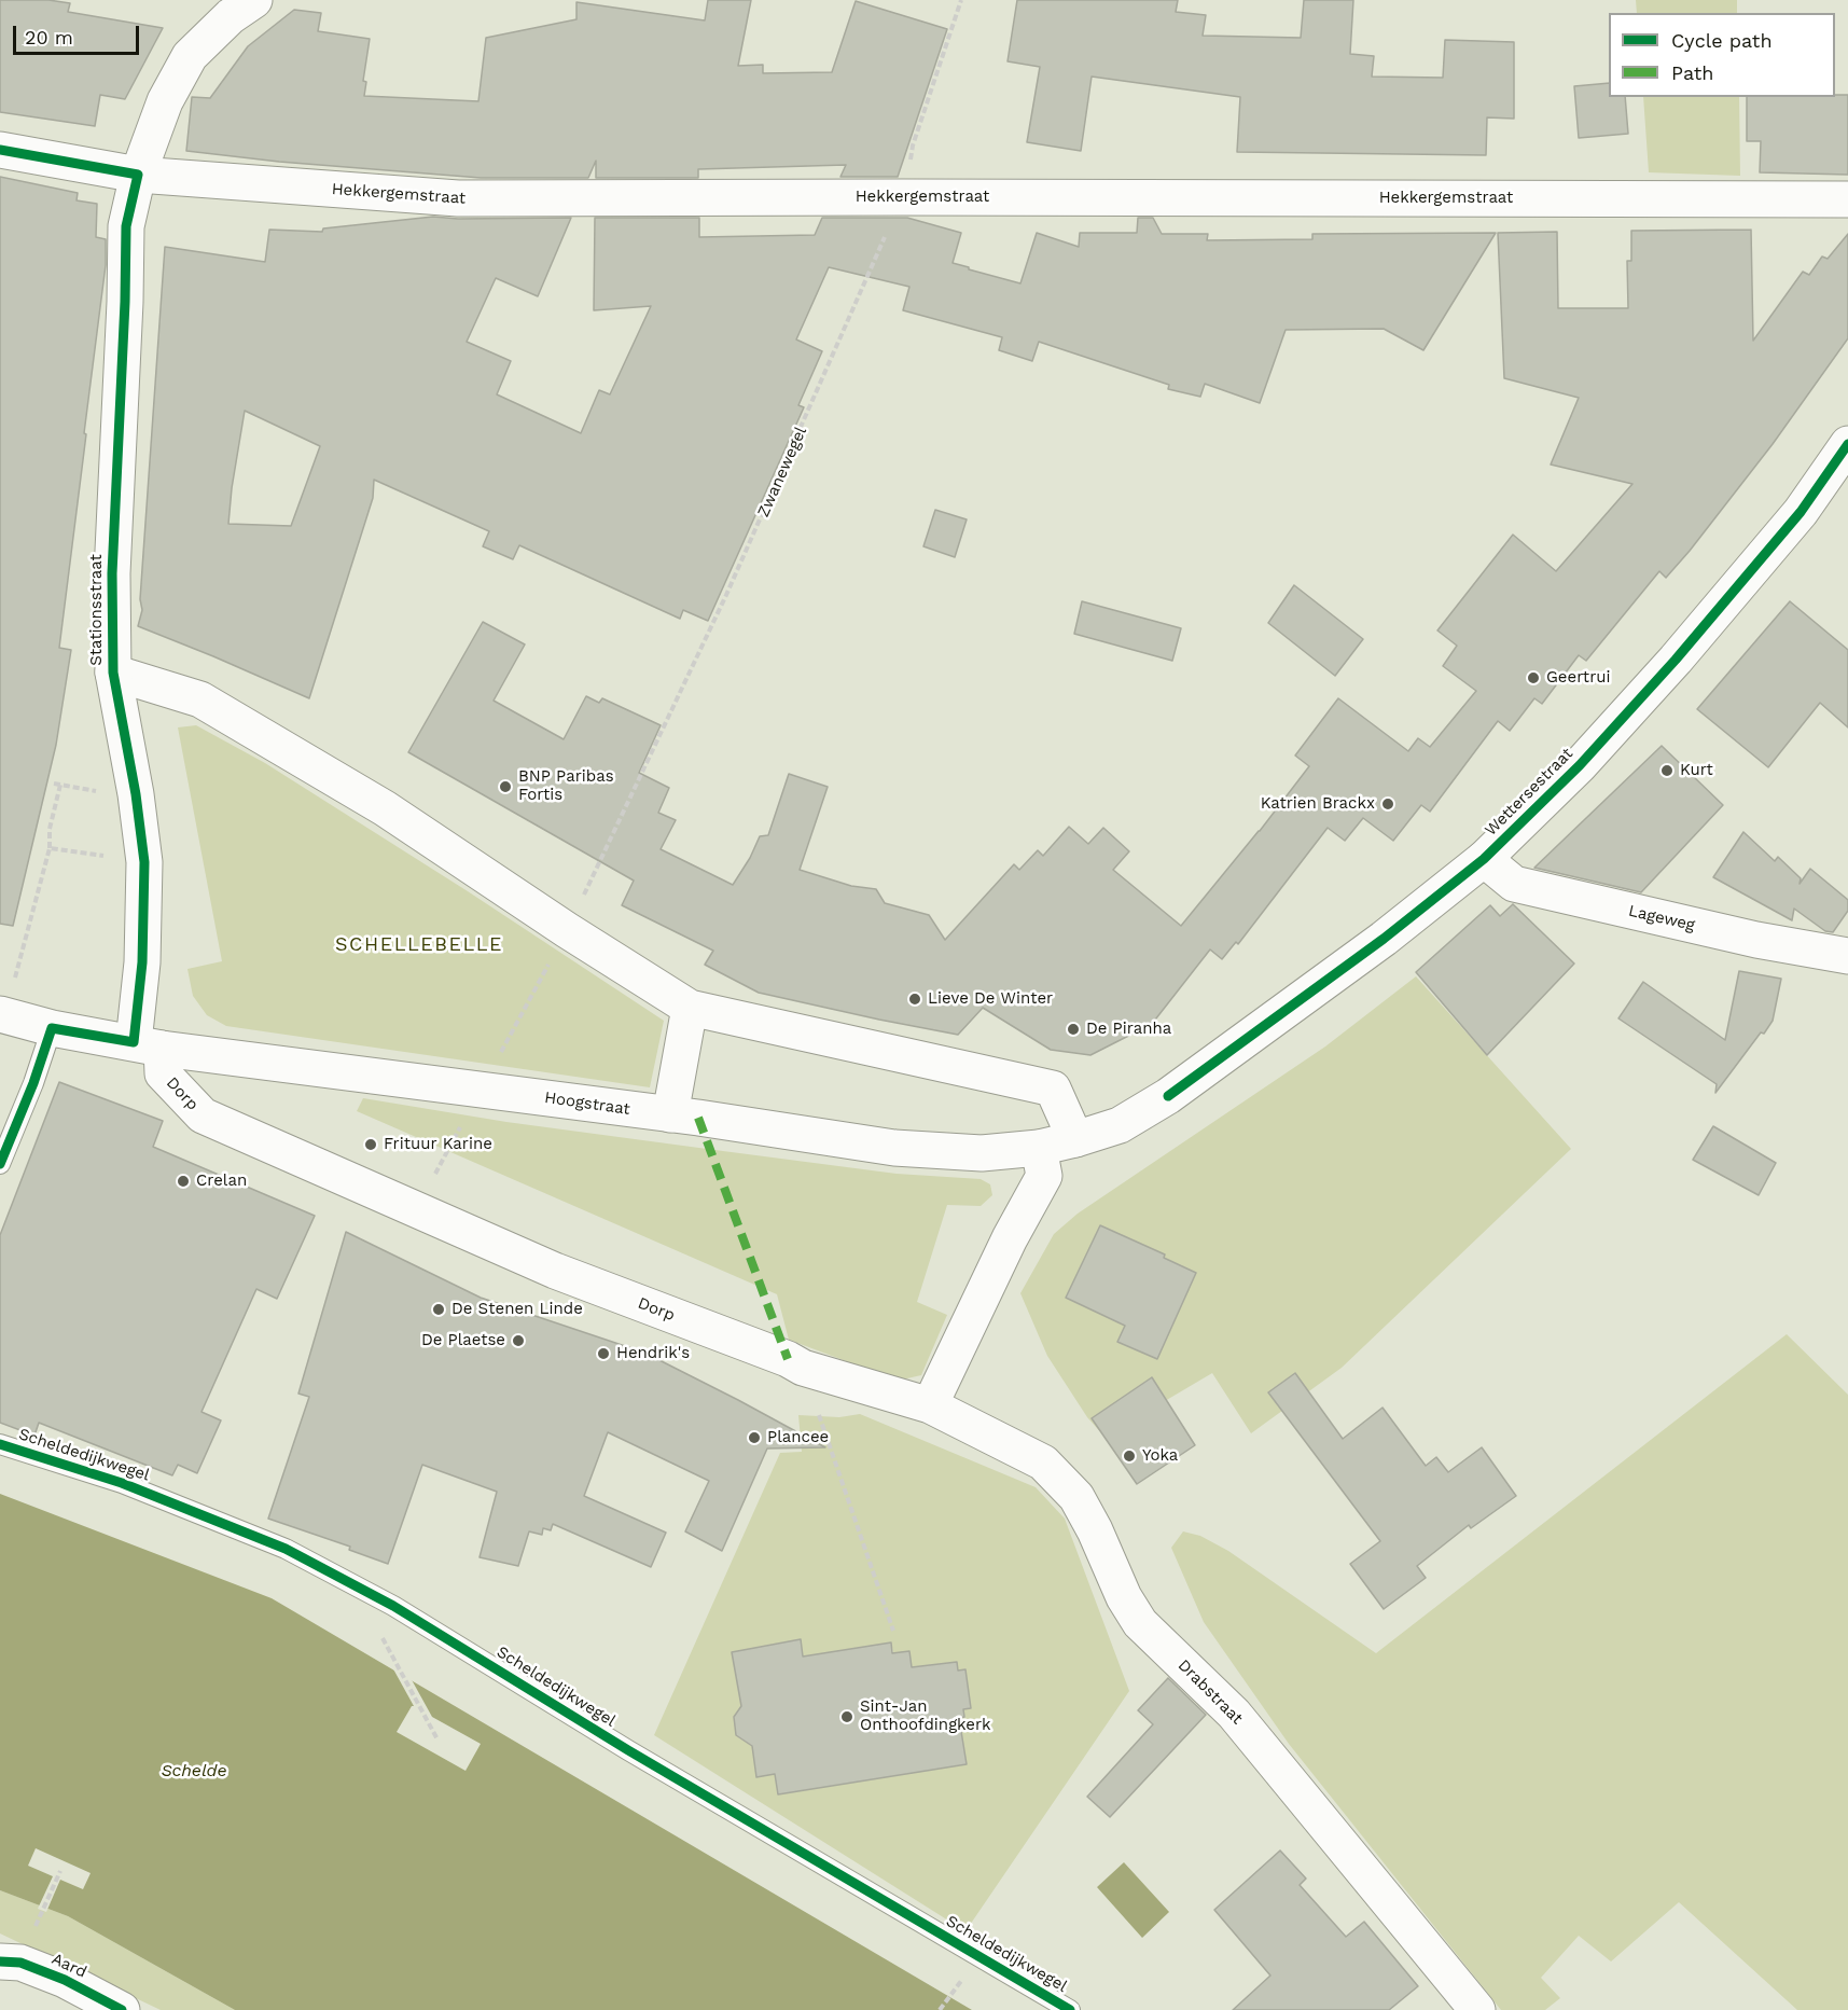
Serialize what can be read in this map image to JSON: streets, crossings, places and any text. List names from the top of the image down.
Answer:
{
  "streets": {
    "street": [
      "Hekkergemstraat",
      "Stationsstraat",
      "Wettersestraat",
      "Lageweg",
      "Dorp",
      "Hoogstraat",
      "Drabstraat",
      "Aard"
    ],
    "lane": ["Scheldedijkwegel"],
    "path": ["Zwanewegel"]
  },
  "crossings": [
    ["Hekkergemstraat", "Zwanewegel"],
    ["Hekkergemstraat", "Stationsstraat"],
    ["Stationsstraat", "Dorp"],
    ["Stationsstraat", "Hoogstraat"],
    ["Wettersestraat", "Lageweg"],
    ["Wettersestraat", "Hoogstraat"],
    ["Dorp", "Hoogstraat"],
    ["Dorp", "Drabstraat"]
  ],
  "districts": ["SCHELLEBELLE"],
  "water": ["Schelde"],
  "places": [
    "Geertrui",
    "Kurt",
    "BNP Paribas Fortis",
    "Katrien Brackx",
    "Lieve De Winter",
    "De Piranha",
    "Frituur Karine",
    "Crelan",
    "De Stenen Linde",
    "De Plaetse",
    "Hendrik's",
    "Plancee",
    "Yoka",
    "Sint-Jan Onthoofdingkerk"
  ],
  "legend": ["Cycle path", "Path"],
  "scale_bar": "20 m"
}
